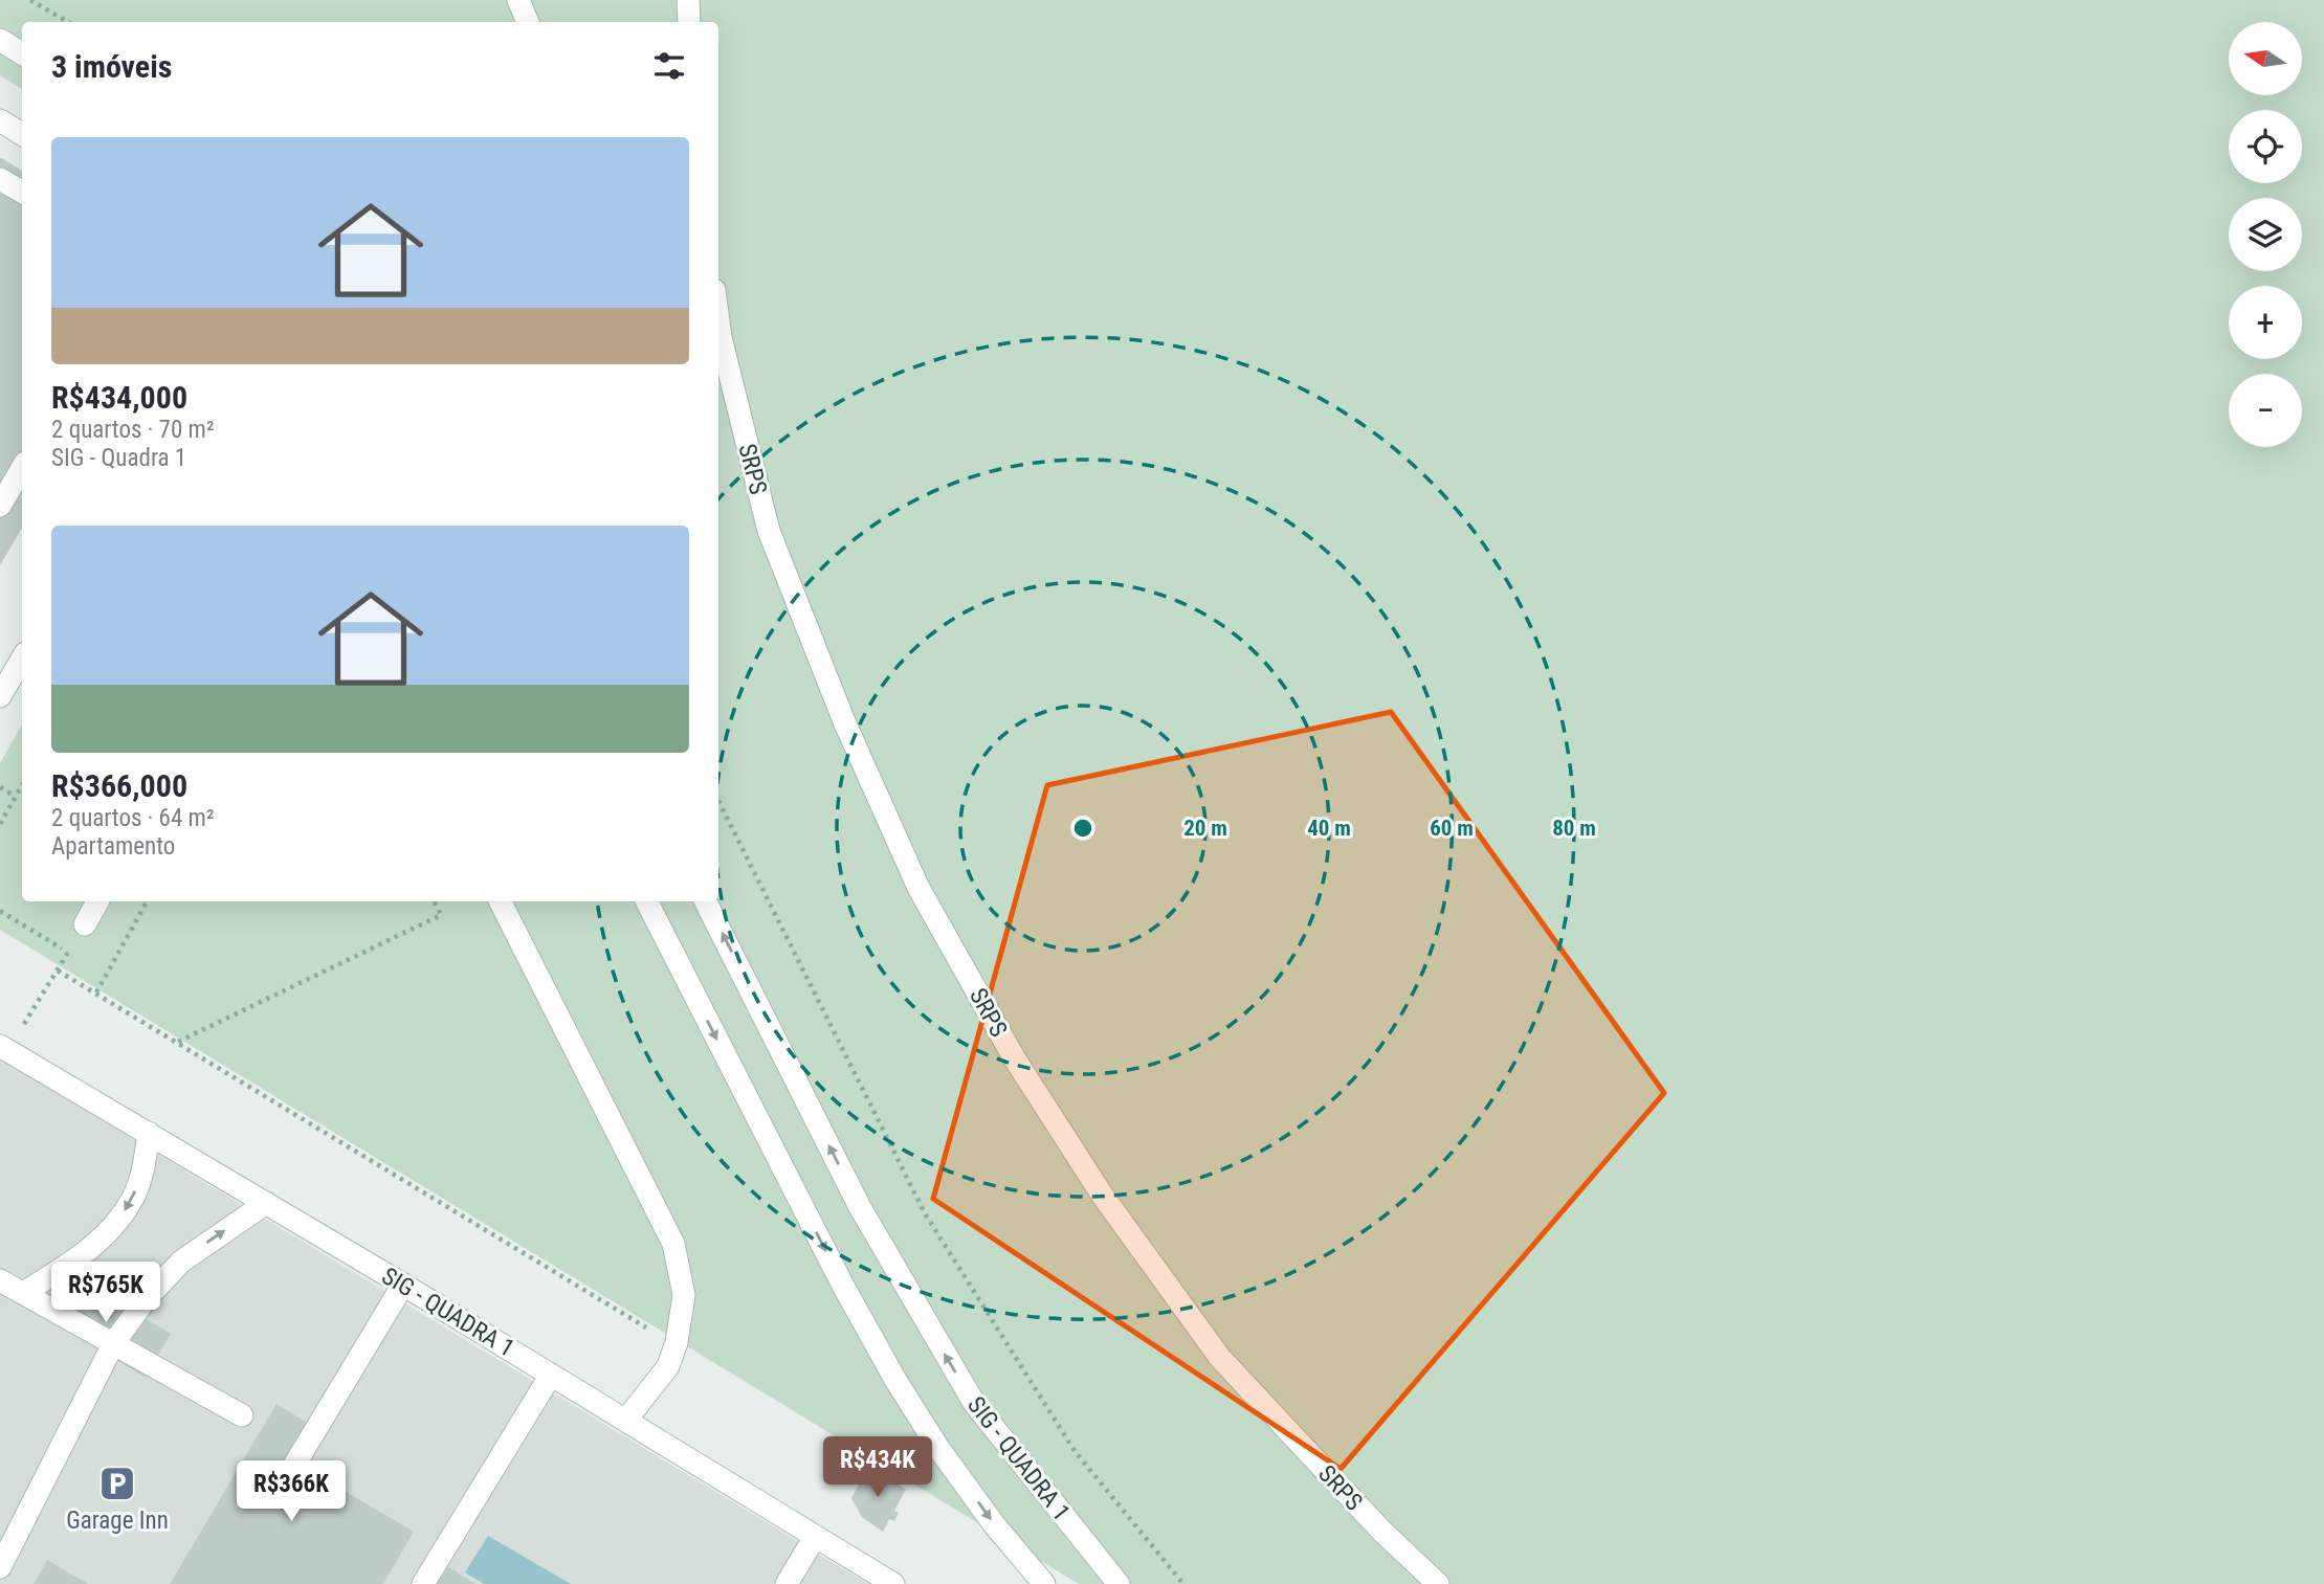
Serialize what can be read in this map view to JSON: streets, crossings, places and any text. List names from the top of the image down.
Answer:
{
  "streets": {
    "street": ["SRPS", "SIG - QUADRA 1"]
  },
  "places": {
    "parking": ["Garage Inn"]
  },
  "north": "left",
  "page": {
    "map_buttons": ["+", "−"],
    "heading": "3 imóveis",
    "list": [
      {
        "name": "R$434,000",
        "note": "2 quartos · 70 m² · SIG - Quadra 1"
      },
      {
        "name": "R$366,000",
        "note": "2 quartos · 64 m² · Apartamento"
      }
    ],
    "price": ["R$765K", "R$434K", "R$366K"]
  },
  "rings": [
    "20 m",
    "40 m",
    "60 m",
    "80 m"
  ]
}
